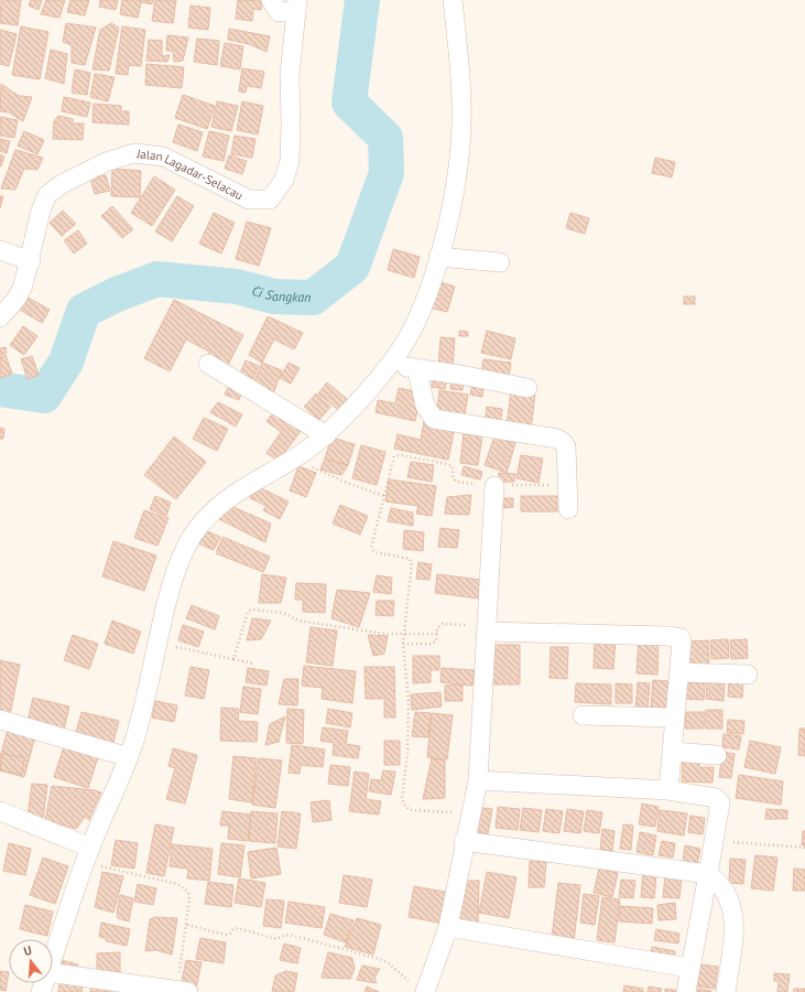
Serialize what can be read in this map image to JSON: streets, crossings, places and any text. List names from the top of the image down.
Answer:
{
  "streets": {
    "street": ["Jalan Lagadar-Selacau"]
  },
  "water": ["Ci Sangkan"],
  "north": "top"
}
